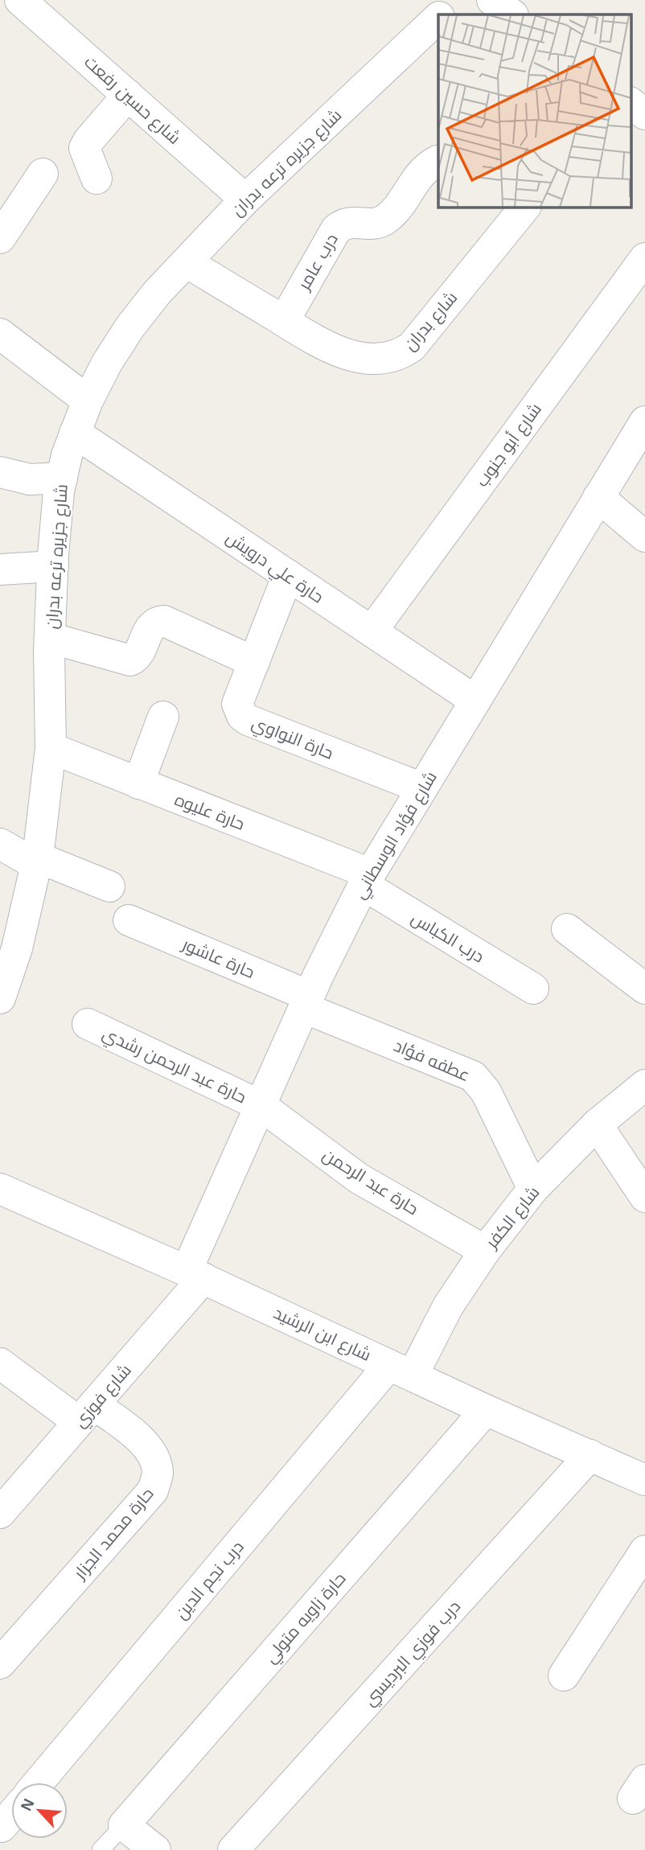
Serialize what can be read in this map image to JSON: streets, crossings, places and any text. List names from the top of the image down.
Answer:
{
  "streets": {
    "street": [
      "شارع حسين رفعت",
      "شارع جزيره ترعه بدران",
      "درب عامر",
      "شارع بدران",
      "شارع أبو جنوب",
      "حارة علي درويش",
      "حارة النواوي",
      "حارة عليوه",
      "شارع فؤاد الوسطاني",
      "درب الكباس",
      "حارة عاشور",
      "عطفه فؤاد",
      "حارة عبد الرحمن رشدي",
      "حارة عبد الرحمن",
      "شارع الكفر",
      "شارع ابن الرشيد",
      "شارع فوزي",
      "حارة محمد الجزار",
      "درب نجم الدين",
      "حارة زاويه متولي",
      "درب فوزي البرديسي"
    ]
  },
  "crossings": [
    ["شارع حسين رفعت", "شارع جزيره ترعه بدران"],
    ["شارع جزيره ترعه بدران", "شارع بدران"],
    ["شارع جزيره ترعه بدران", "حارة علي درويش"],
    ["شارع جزيره ترعه بدران", "حارة عليوه"],
    ["درب عامر", "شارع بدران"],
    ["شارع أبو جنوب", "حارة علي درويش"],
    ["حارة علي درويش", "حارة النواوي"],
    ["حارة علي درويش", "شارع فؤاد الوسطاني"],
    ["حارة النواوي", "شارع فؤاد الوسطاني"],
    ["حارة عليوه", "شارع فؤاد الوسطاني"],
    ["حارة عليوه", "درب الكباس"],
    ["شارع فؤاد الوسطاني", "درب الكباس"],
    ["شارع فؤاد الوسطاني", "حارة عاشور"],
    ["شارع فؤاد الوسطاني", "عطفه فؤاد"],
    ["شارع فؤاد الوسطاني", "حارة عبد الرحمن رشدي"],
    ["شارع فؤاد الوسطاني", "حارة عبد الرحمن"],
    ["شارع فؤاد الوسطاني", "شارع ابن الرشيد"],
    ["شارع فؤاد الوسطاني", "شارع فوزي"],
    ["حارة عاشور", "عطفه فؤاد"],
    ["عطفه فؤاد", "شارع الكفر"],
    ["حارة عبد الرحمن رشدي", "حارة عبد الرحمن"],
    ["حارة عبد الرحمن", "شارع الكفر"],
    ["شارع الكفر", "شارع ابن الرشيد"],
    ["شارع الكفر", "درب نجم الدين"],
    ["شارع ابن الرشيد", "شارع فوزي"],
    ["شارع ابن الرشيد", "درب نجم الدين"],
    ["شارع ابن الرشيد", "حارة زاويه متولي"],
    ["شارع ابن الرشيد", "درب فوزي البرديسي"],
    ["شارع فوزي", "حارة محمد الجزار"]
  ],
  "north": "top left"
}
